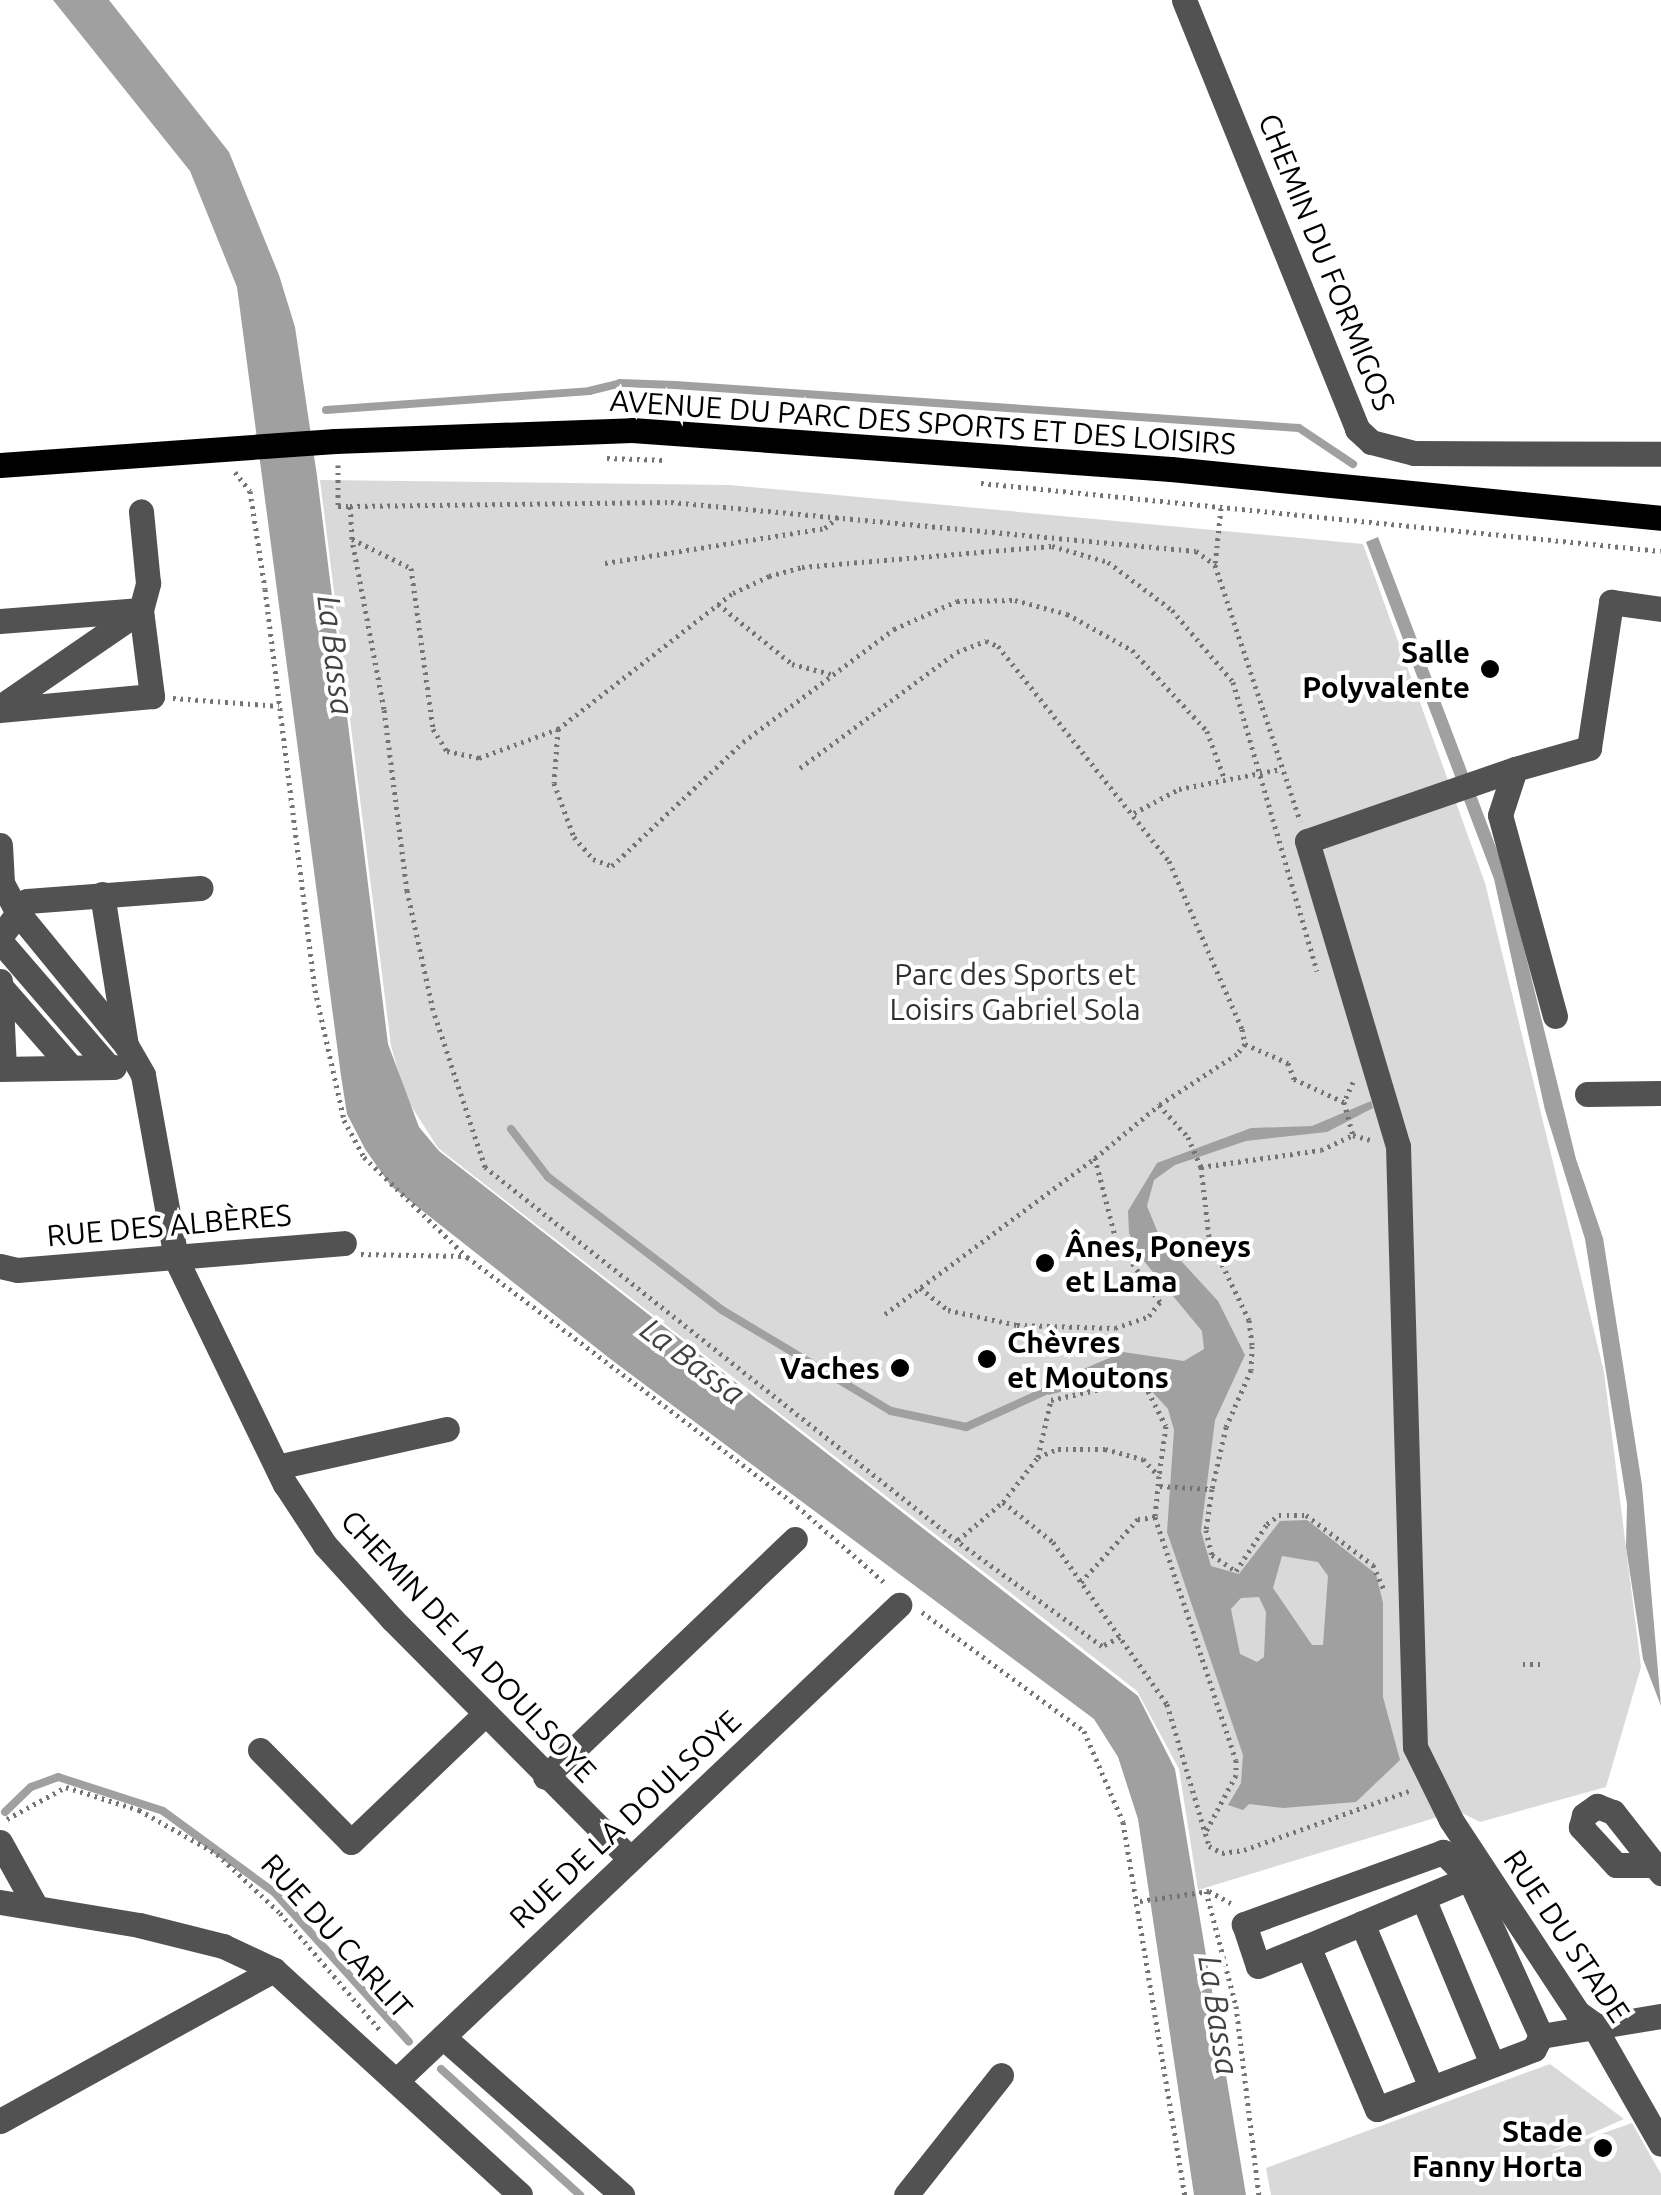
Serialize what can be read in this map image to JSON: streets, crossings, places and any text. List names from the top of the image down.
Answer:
{
  "streets": {
    "main road": ["AVENUE DU PARC DES SPORTS ET DES LOISIRS"],
    "street": [
      "CHEMIN DU FORMIGOS",
      "RUE DES ALBÈRES",
      "CHEMIN DE LA DOULSOYE",
      "RUE DE LA DOULSOYE",
      "RUE DU CARLIT",
      "RUE DU STADE"
    ]
  },
  "crossings": [
    ["RUE DES ALBÈRES", "CHEMIN DE LA DOULSOYE"],
    ["CHEMIN DE LA DOULSOYE", "RUE DE LA DOULSOYE"],
    ["RUE DE LA DOULSOYE", "RUE DU CARLIT"]
  ],
  "water": ["La Bassa"],
  "parks": ["Parc des Sports et Loisirs Gabriel Sola"],
  "places": [
    "Salle Polyvalente",
    "Ânes, Poneys et Lama",
    "Chèvres et Moutons",
    "Vaches",
    "Stade Fanny Horta"
  ]
}
